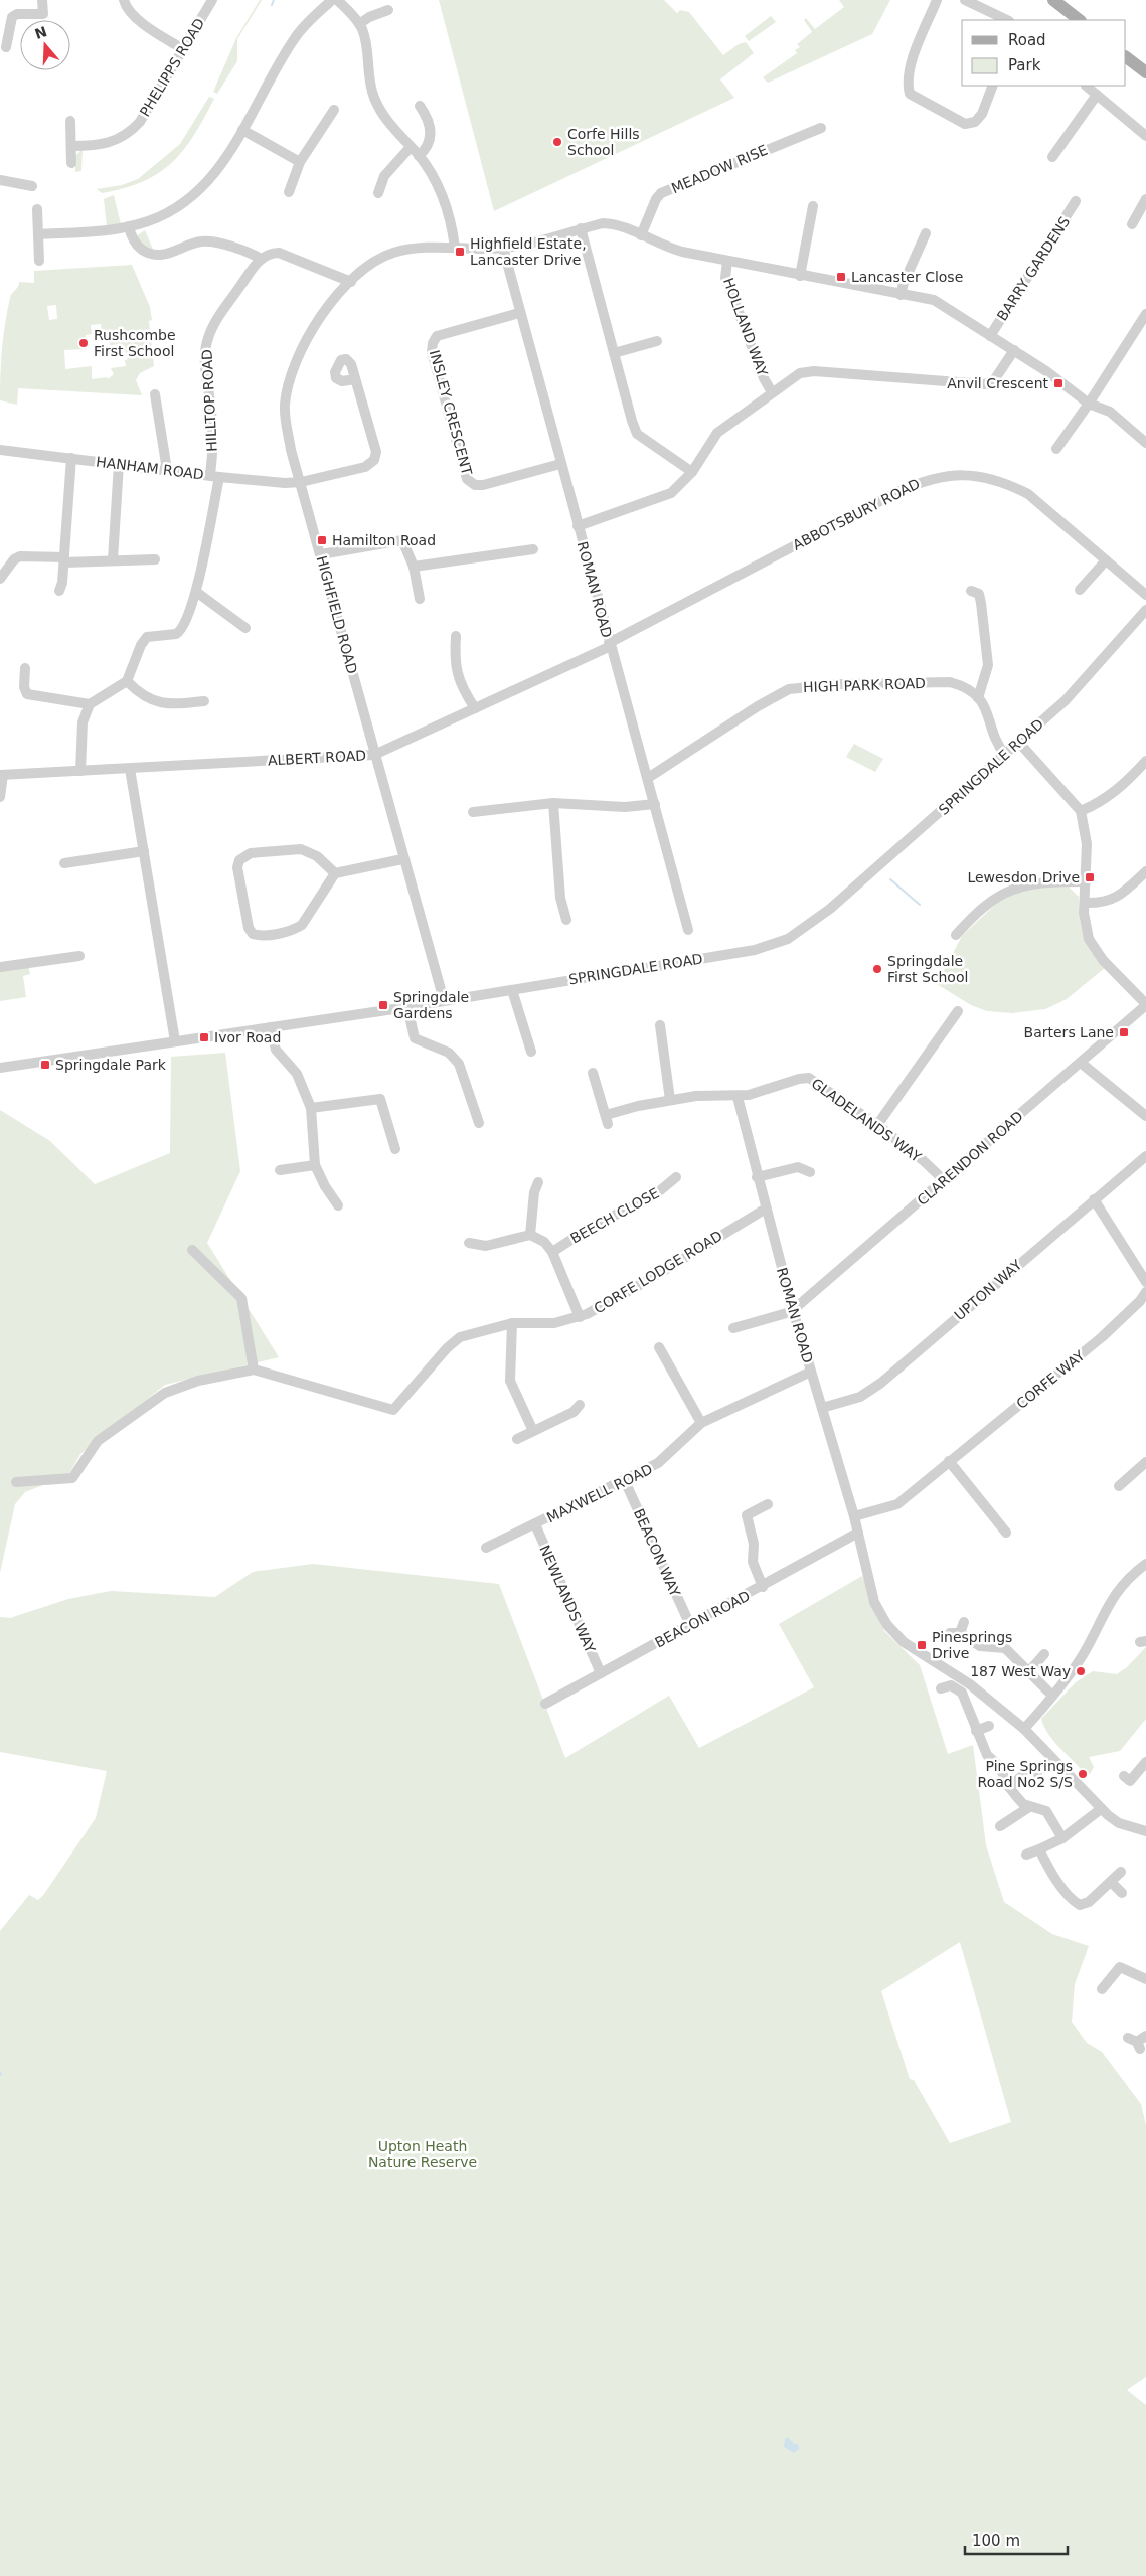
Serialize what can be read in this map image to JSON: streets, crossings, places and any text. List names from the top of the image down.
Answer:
{
  "streets": {
    "street": [
      "PHELIPPS ROAD",
      "MEADOW RISE",
      "BARRY GARDENS",
      "HOLLAND WAY",
      "HILLTOP ROAD",
      "INSLEY CRESCENT",
      "HANHAM ROAD",
      "ABBOTSBURY ROAD",
      "ROMAN ROAD",
      "HIGHFIELD ROAD",
      "HIGH PARK ROAD",
      "ALBERT ROAD",
      "SPRINGDALE ROAD",
      "GLADELANDS WAY",
      "CLARENDON ROAD",
      "BEECH CLOSE",
      "CORFE LODGE ROAD",
      "UPTON WAY",
      "CORFE WAY",
      "MAXWELL ROAD",
      "BEACON WAY",
      "NEWLANDS WAY",
      "BEACON ROAD"
    ]
  },
  "crossings": [
    ["MEADOW RISE", "HIGHFIELD ROAD"],
    ["BARRY GARDENS", "HIGHFIELD ROAD"],
    ["HOLLAND WAY", "HIGHFIELD ROAD"],
    ["HILLTOP ROAD", "HANHAM ROAD"],
    ["INSLEY CRESCENT", "ROMAN ROAD"],
    ["HANHAM ROAD", "HIGHFIELD ROAD"],
    ["ABBOTSBURY ROAD", "ROMAN ROAD"],
    ["ABBOTSBURY ROAD", "ALBERT ROAD"],
    ["ROMAN ROAD", "HIGHFIELD ROAD"],
    ["ROMAN ROAD", "HIGH PARK ROAD"],
    ["ROMAN ROAD", "ALBERT ROAD"],
    ["ROMAN ROAD", "GLADELANDS WAY"],
    ["ROMAN ROAD", "CLARENDON ROAD"],
    ["ROMAN ROAD", "CORFE LODGE ROAD"],
    ["ROMAN ROAD", "UPTON WAY"],
    ["ROMAN ROAD", "CORFE WAY"],
    ["ROMAN ROAD", "MAXWELL ROAD"],
    ["ROMAN ROAD", "BEACON ROAD"],
    ["HIGHFIELD ROAD", "ALBERT ROAD"],
    ["HIGHFIELD ROAD", "SPRINGDALE ROAD"],
    ["HIGH PARK ROAD", "SPRINGDALE ROAD"],
    ["GLADELANDS WAY", "CLARENDON ROAD"],
    ["MAXWELL ROAD", "BEACON WAY"],
    ["MAXWELL ROAD", "NEWLANDS WAY"],
    ["BEACON WAY", "BEACON ROAD"],
    ["NEWLANDS WAY", "BEACON ROAD"]
  ],
  "parks": ["Upton Heath Nature Reserve"],
  "places": {
    "other": [
      "Corfe Hills School",
      "Rushcombe First School",
      "Springdale First School",
      "187 West Way",
      "Pine Springs Road No2 S/S"
    ],
    "transit": [
      "Highfield Estate, Lancaster Drive",
      "Lancaster Close",
      "Anvil Crescent",
      "Hamilton Road",
      "Lewesdon Drive",
      "Springdale Gardens",
      "Barters Lane",
      "Ivor Road",
      "Springdale Park",
      "Pinesprings Drive"
    ]
  },
  "legend": ["Road", "Park"],
  "scale_bar": "100 m",
  "north": "top"
}
